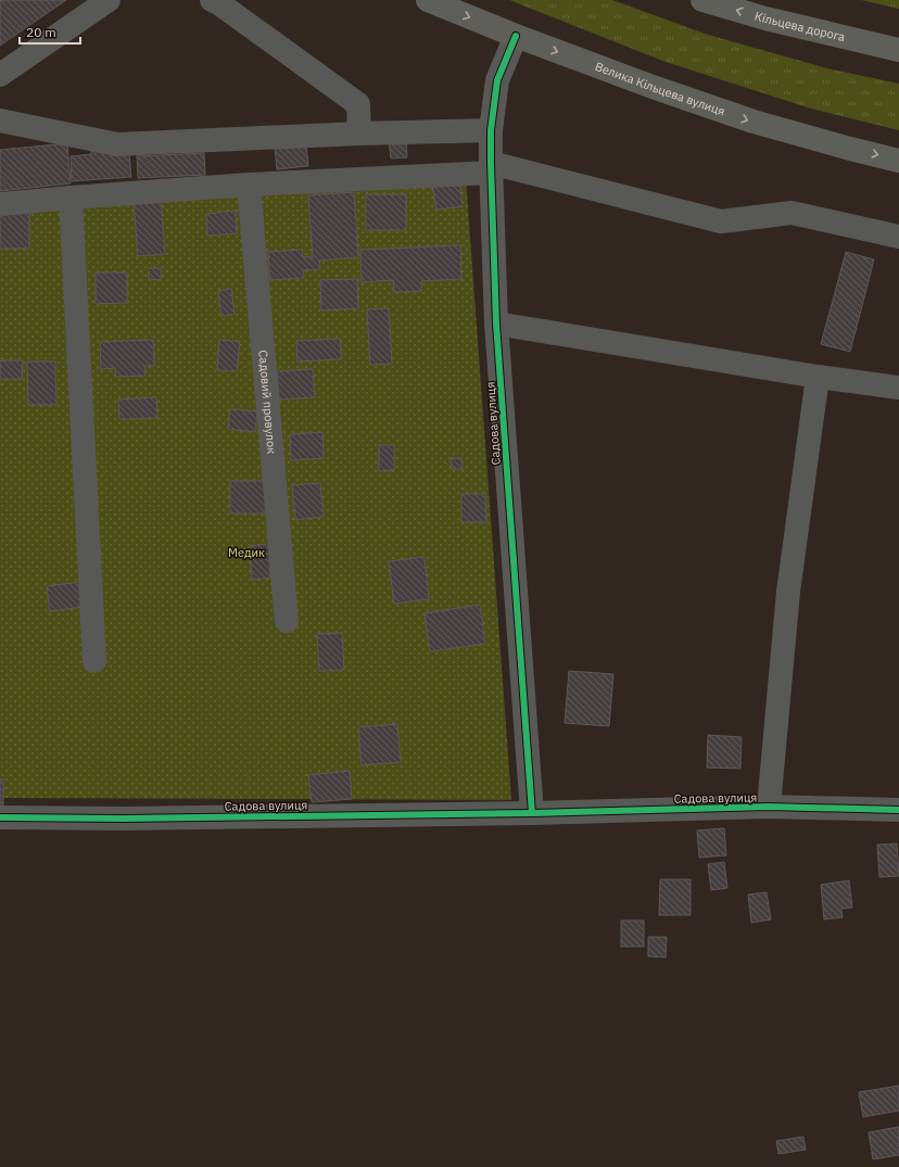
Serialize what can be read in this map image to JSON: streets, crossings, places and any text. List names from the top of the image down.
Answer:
{
  "streets": {
    "highway": ["Кільцева дорога", "Велика Кільцева вулиця"],
    "street": ["Садовий провулок", "Садова вулиця"]
  },
  "crossings": [
    ["Велика Кільцева вулиця", "Садова вулиця"]
  ],
  "one_way": ["Кільцева дорога", "Велика Кільцева вулиця"],
  "parks": ["Медик"],
  "scale_bar": "20 m"
}
